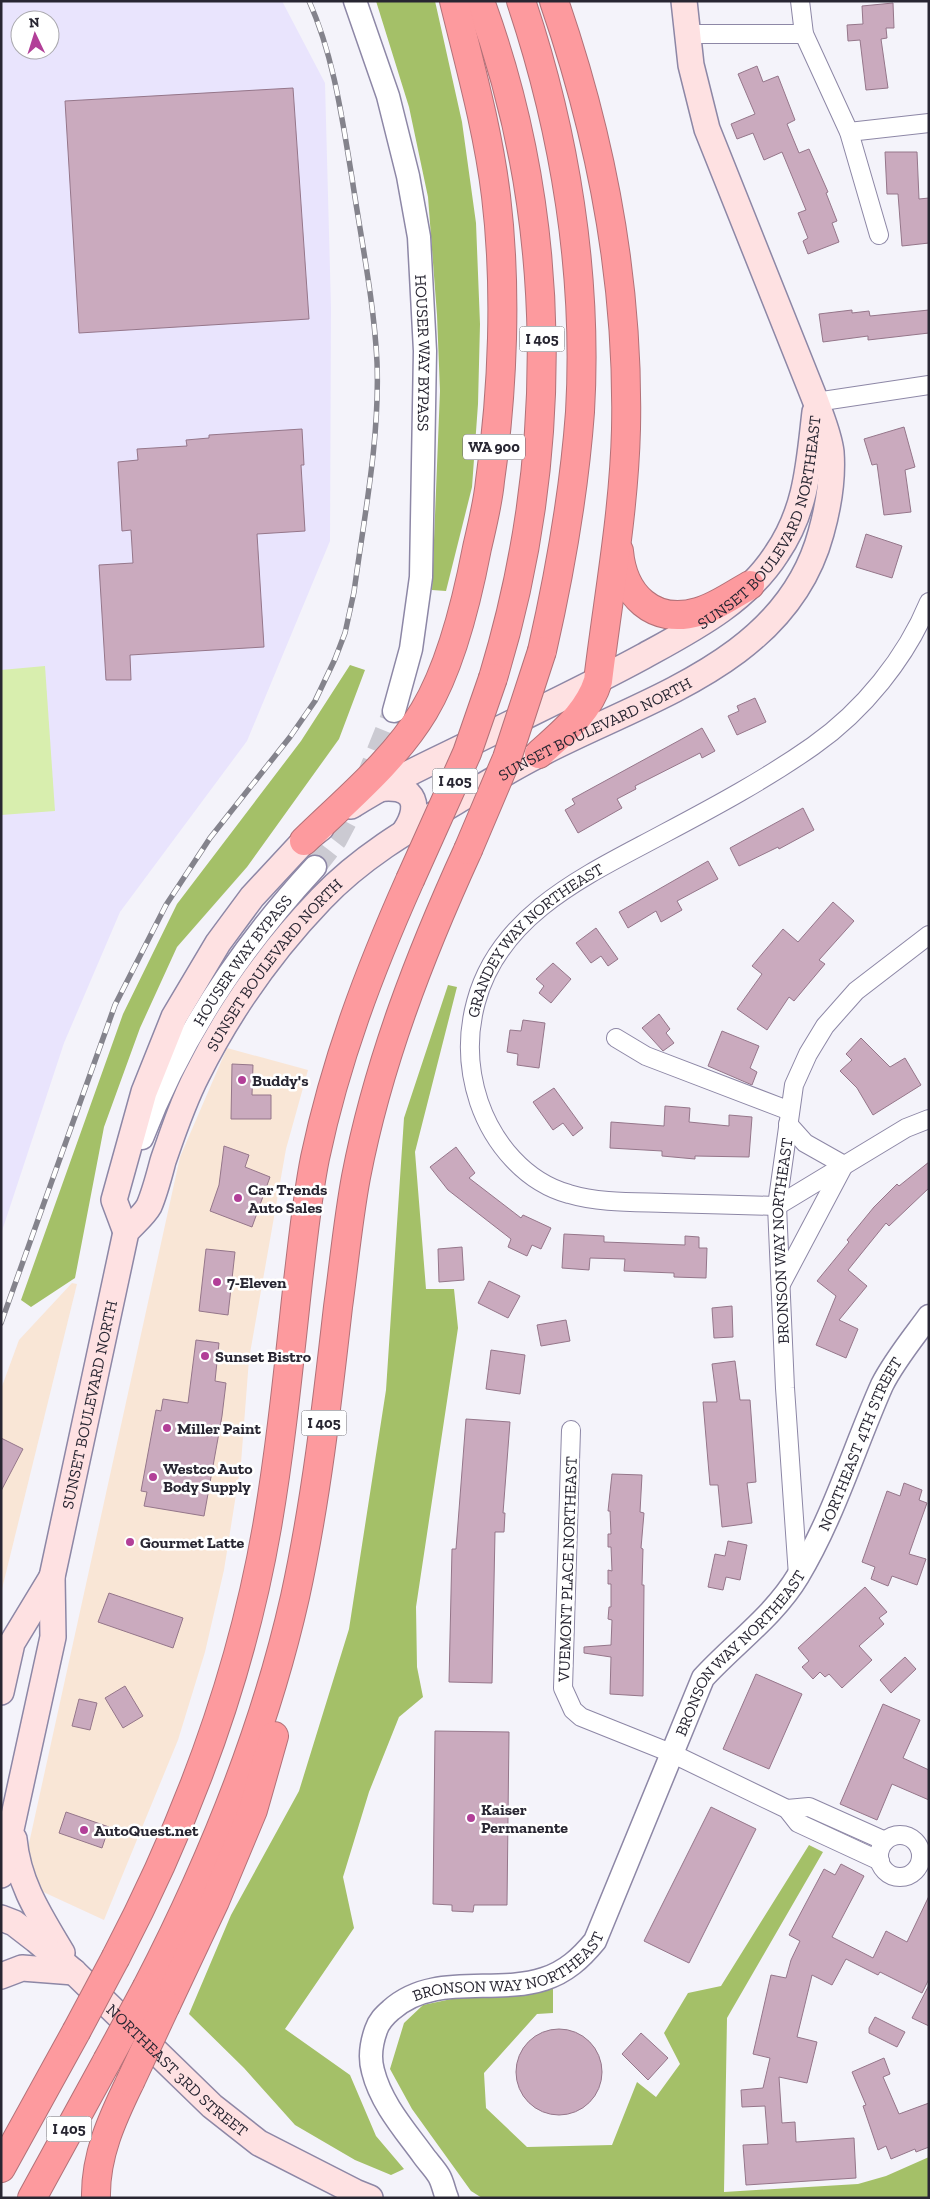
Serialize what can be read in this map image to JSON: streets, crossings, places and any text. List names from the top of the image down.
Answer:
{
  "streets": {
    "highway": ["I 405", "WA 900"],
    "main road": ["SUNSET BOULEVARD NORTHEAST", "SUNSET BOULEVARD NORTH", "NORTHEAST 3RD STREET"],
    "street": [
      "HOUSER WAY BYPASS",
      "GRANDEY WAY NORTHEAST",
      "BRONSON WAY NORTHEAST",
      "NORTHEAST 4TH STREET",
      "VUEMONT PLACE NORTHEAST"
    ]
  },
  "crossings": [
    ["HOUSER WAY BYPASS", "WA 900"],
    ["HOUSER WAY BYPASS", "SUNSET BOULEVARD NORTH"],
    ["SUNSET BOULEVARD NORTHEAST", "SUNSET BOULEVARD NORTH"],
    ["GRANDEY WAY NORTHEAST", "BRONSON WAY NORTHEAST"],
    ["BRONSON WAY NORTHEAST", "NORTHEAST 4TH STREET"],
    ["BRONSON WAY NORTHEAST", "VUEMONT PLACE NORTHEAST"]
  ],
  "places": [
    "Buddy's",
    "Car Trends Auto Sales",
    "7-Eleven",
    "Sunset Bistro",
    "Miller Paint",
    "Westco Auto Body Supply",
    "Gourmet Latte",
    "Kaiser Permanente",
    "AutoQuest.net"
  ],
  "north": "top"
}
